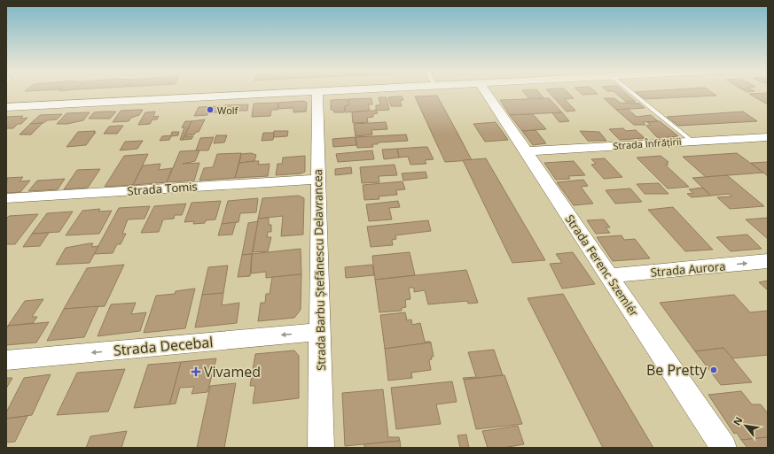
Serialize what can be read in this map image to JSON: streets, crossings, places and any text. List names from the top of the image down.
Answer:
{
  "streets": {
    "street": [
      "Strada Înfrățirii",
      "Strada Tomis",
      "Strada Ferenc Szemlér",
      "Strada Aurora",
      "Strada Barbu Ștefănescu Delavrancea",
      "Strada Decebal"
    ]
  },
  "crossings": [
    ["Strada Înfrățirii", "Strada Ferenc Szemlér"],
    ["Strada Tomis", "Strada Barbu Ștefănescu Delavrancea"],
    ["Strada Ferenc Szemlér", "Strada Aurora"],
    ["Strada Barbu Ștefănescu Delavrancea", "Strada Decebal"]
  ],
  "one_way": ["Strada Aurora", "Strada Decebal"],
  "places": {
    "other": ["Wolf", "Be Pretty"],
    "health": ["Vivamed"]
  },
  "north": "top left"
}
